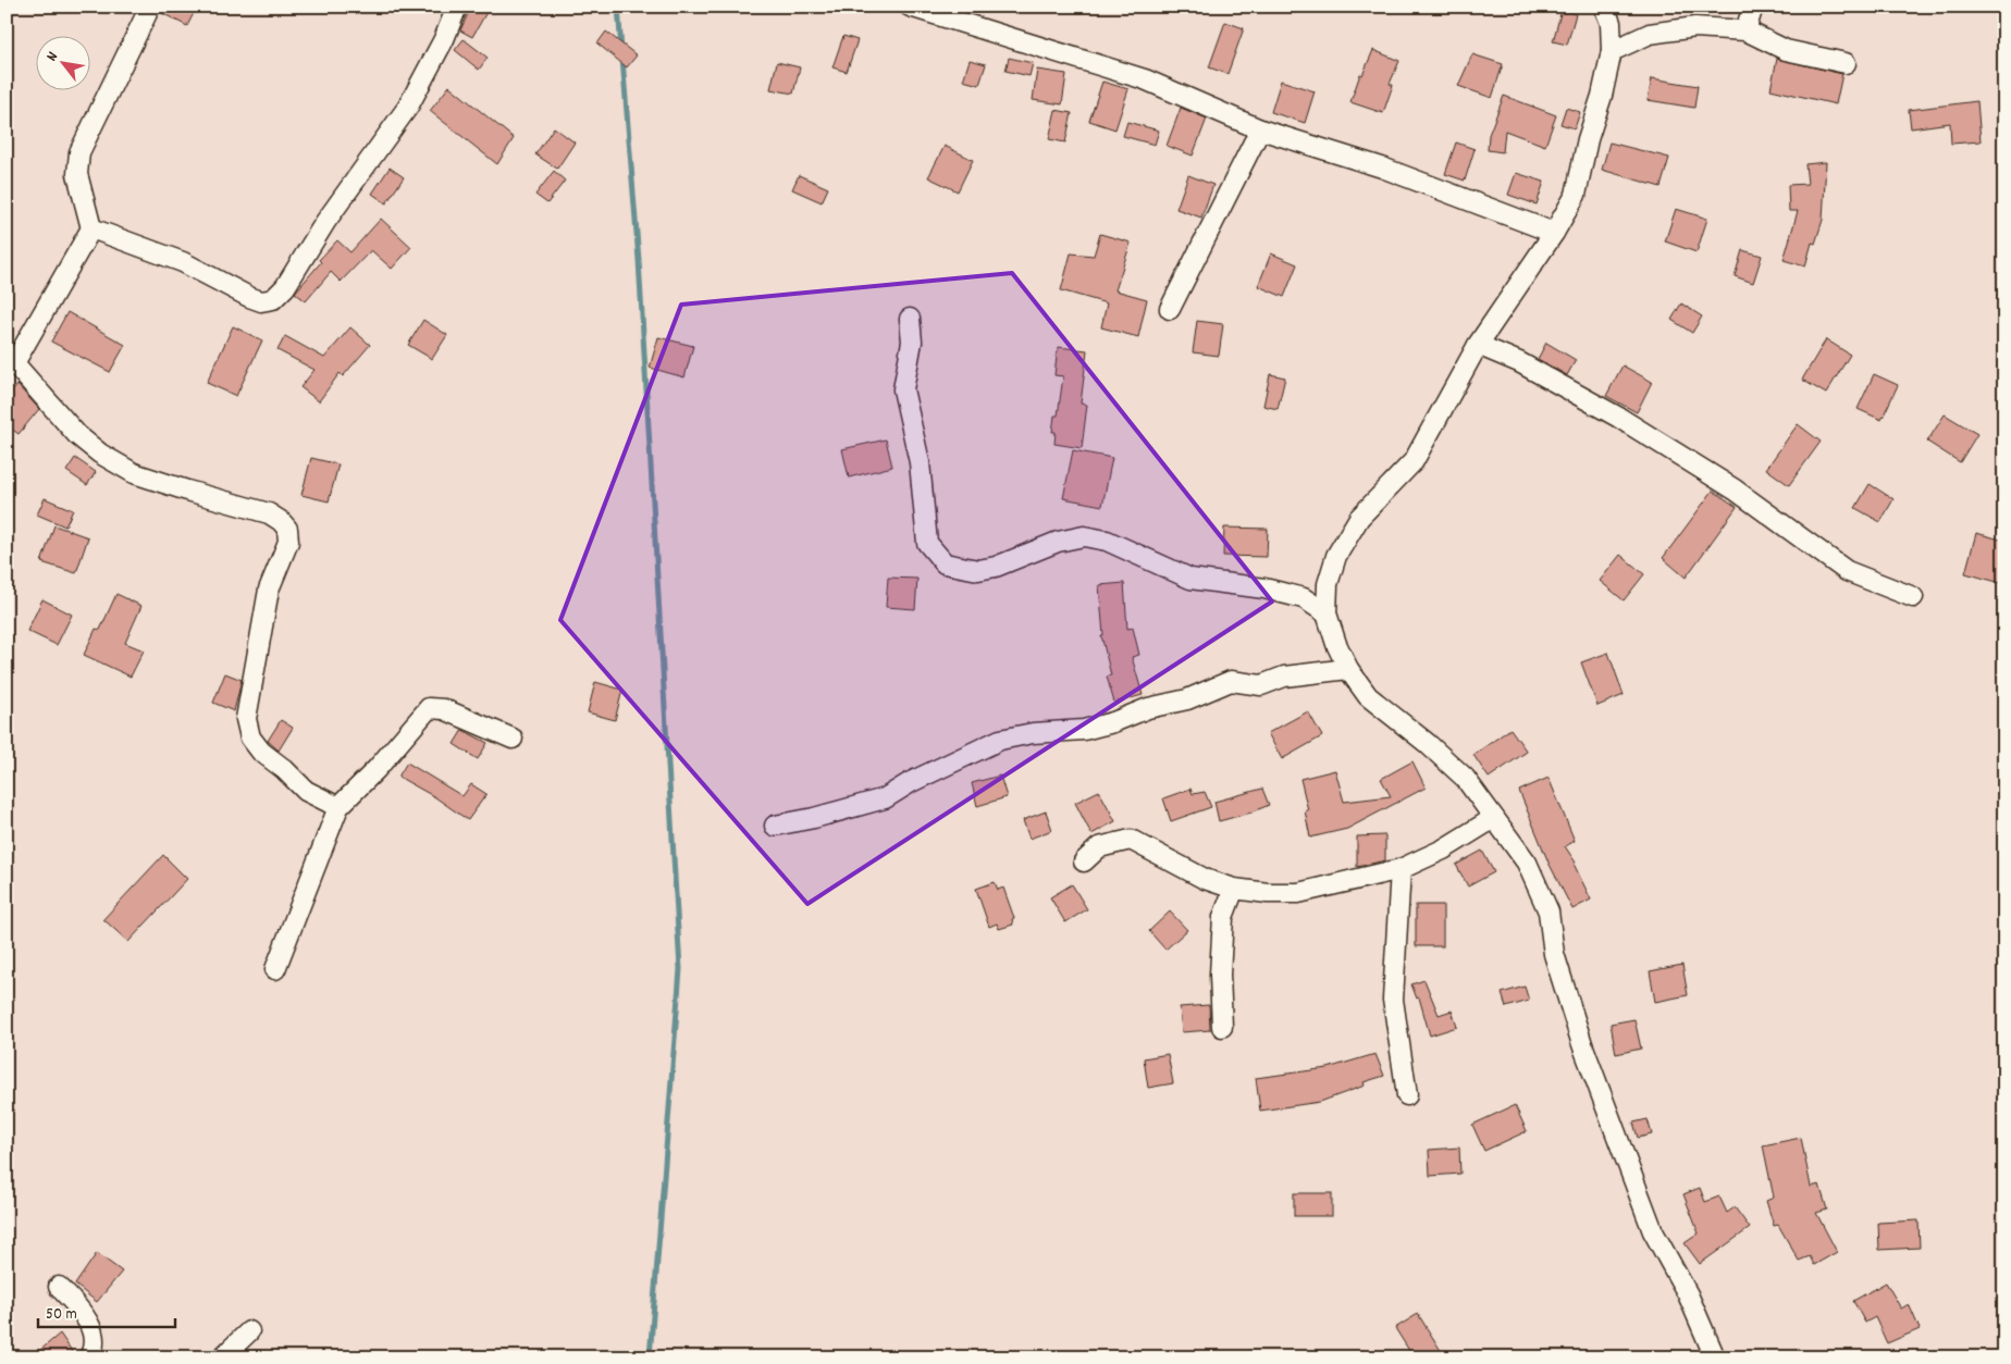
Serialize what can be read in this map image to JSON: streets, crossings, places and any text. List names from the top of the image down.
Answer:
{
  "scale_bar": "50 m",
  "north": "top left"
}
